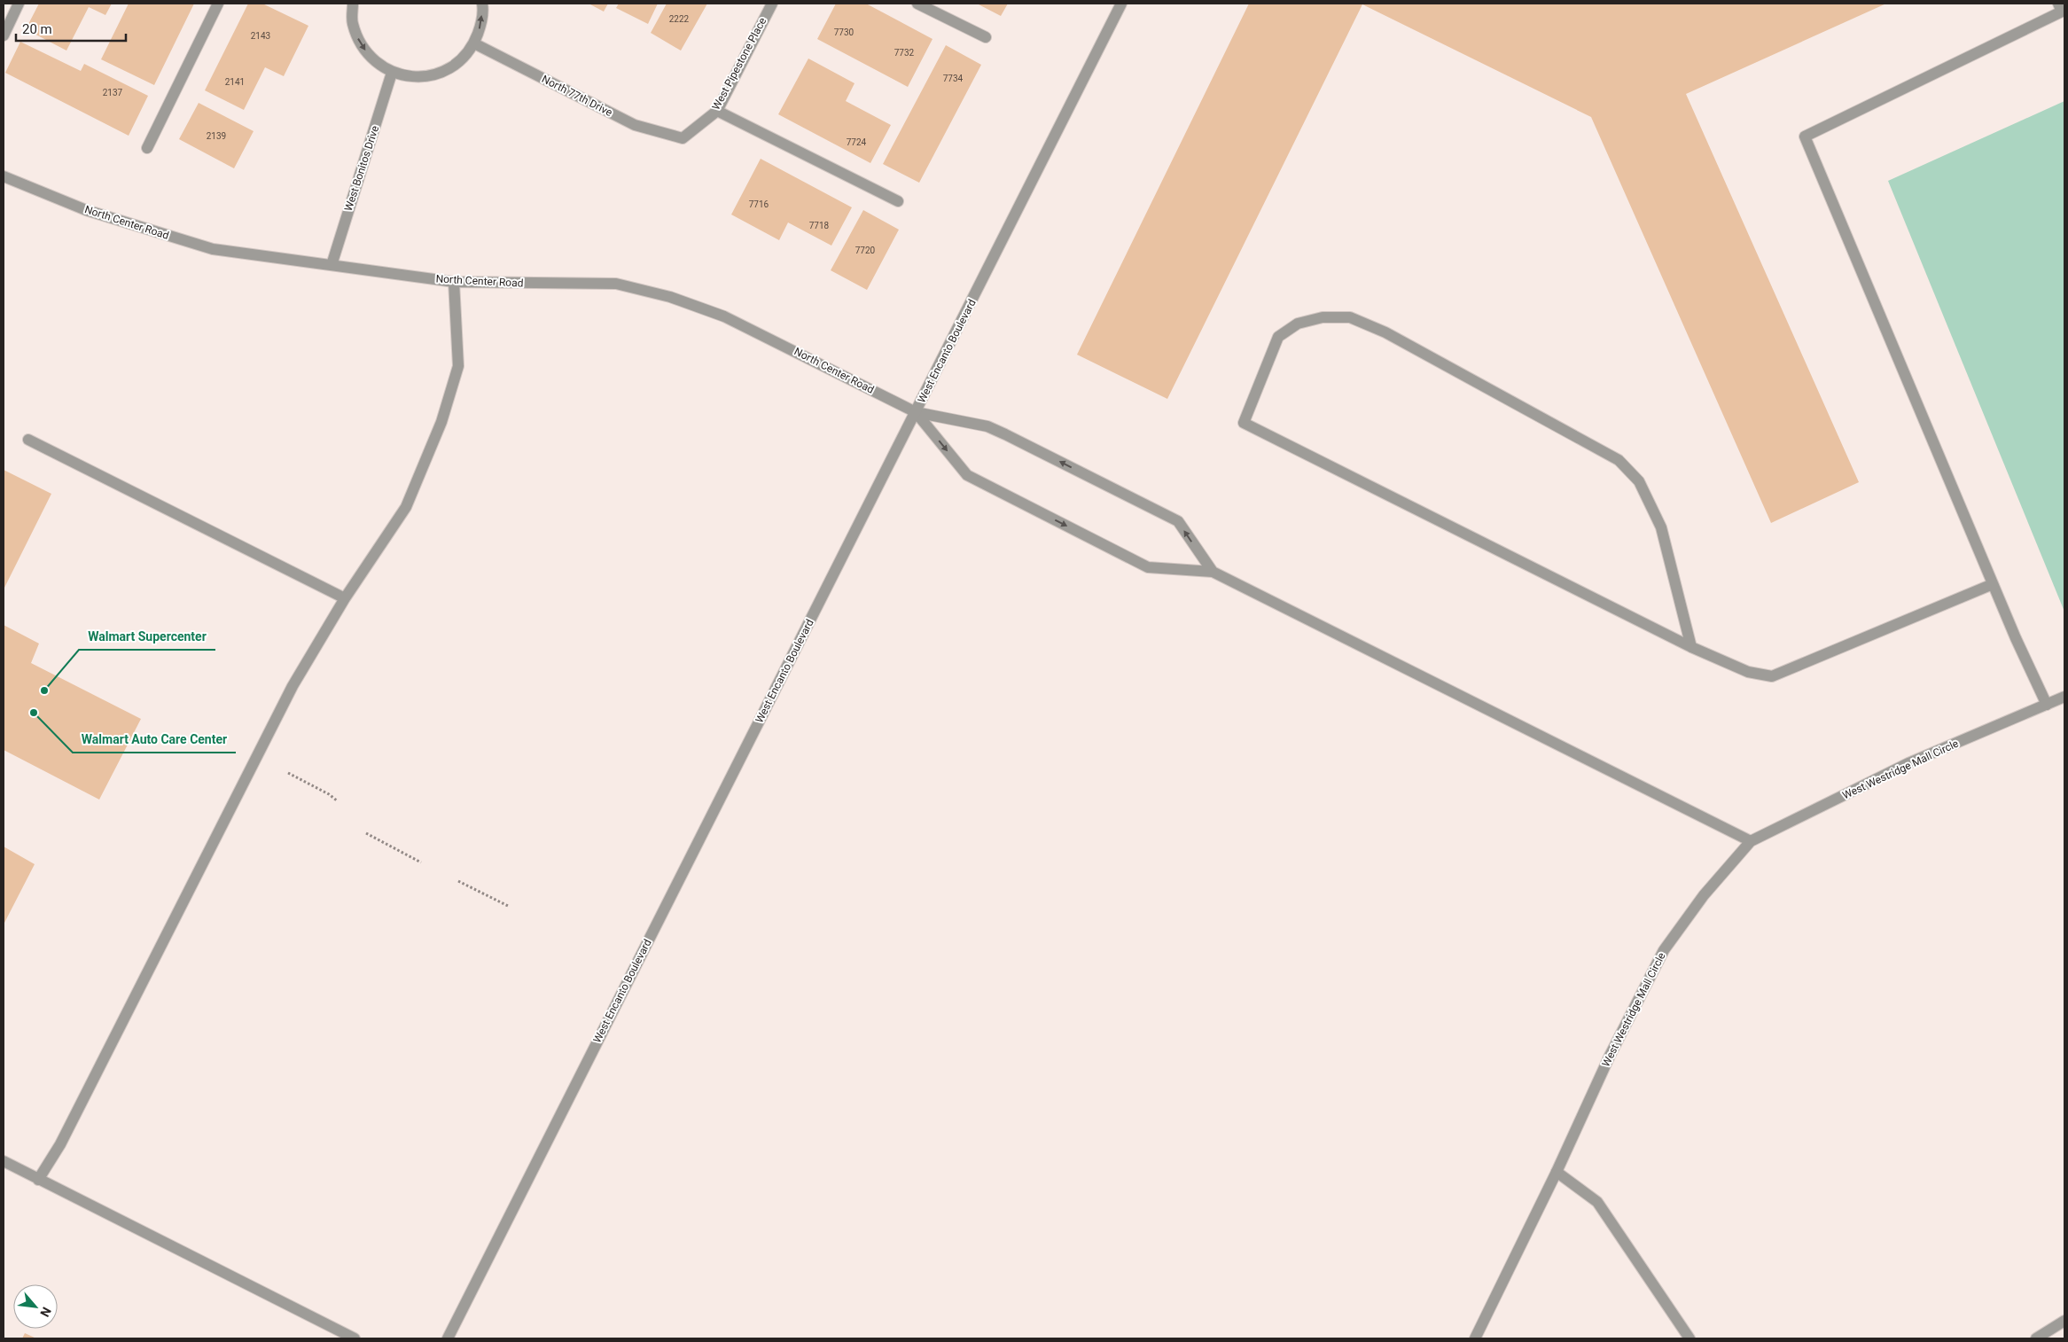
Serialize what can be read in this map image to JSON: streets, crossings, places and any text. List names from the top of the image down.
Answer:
{
  "streets": {
    "street": [
      "West Pipestone Place",
      "North 77th Drive",
      "West Bonitos Drive",
      "North Center Road",
      "West Encanto Boulevard",
      "West Westridge Mall Circle"
    ]
  },
  "crossings": [
    ["West Pipestone Place", "North 77th Drive"],
    ["West Bonitos Drive", "North Center Road"],
    ["North Center Road", "West Encanto Boulevard"]
  ],
  "places": ["Walmart Supercenter", "Walmart Auto Care Center"],
  "house_numbers": [
    "2222",
    "7730",
    "2143",
    "7732",
    "7734",
    "2141",
    "2137",
    "2139",
    "7724",
    "7716",
    "7718",
    "7720"
  ],
  "scale_bar": "20 m",
  "north": "bottom right"
}
